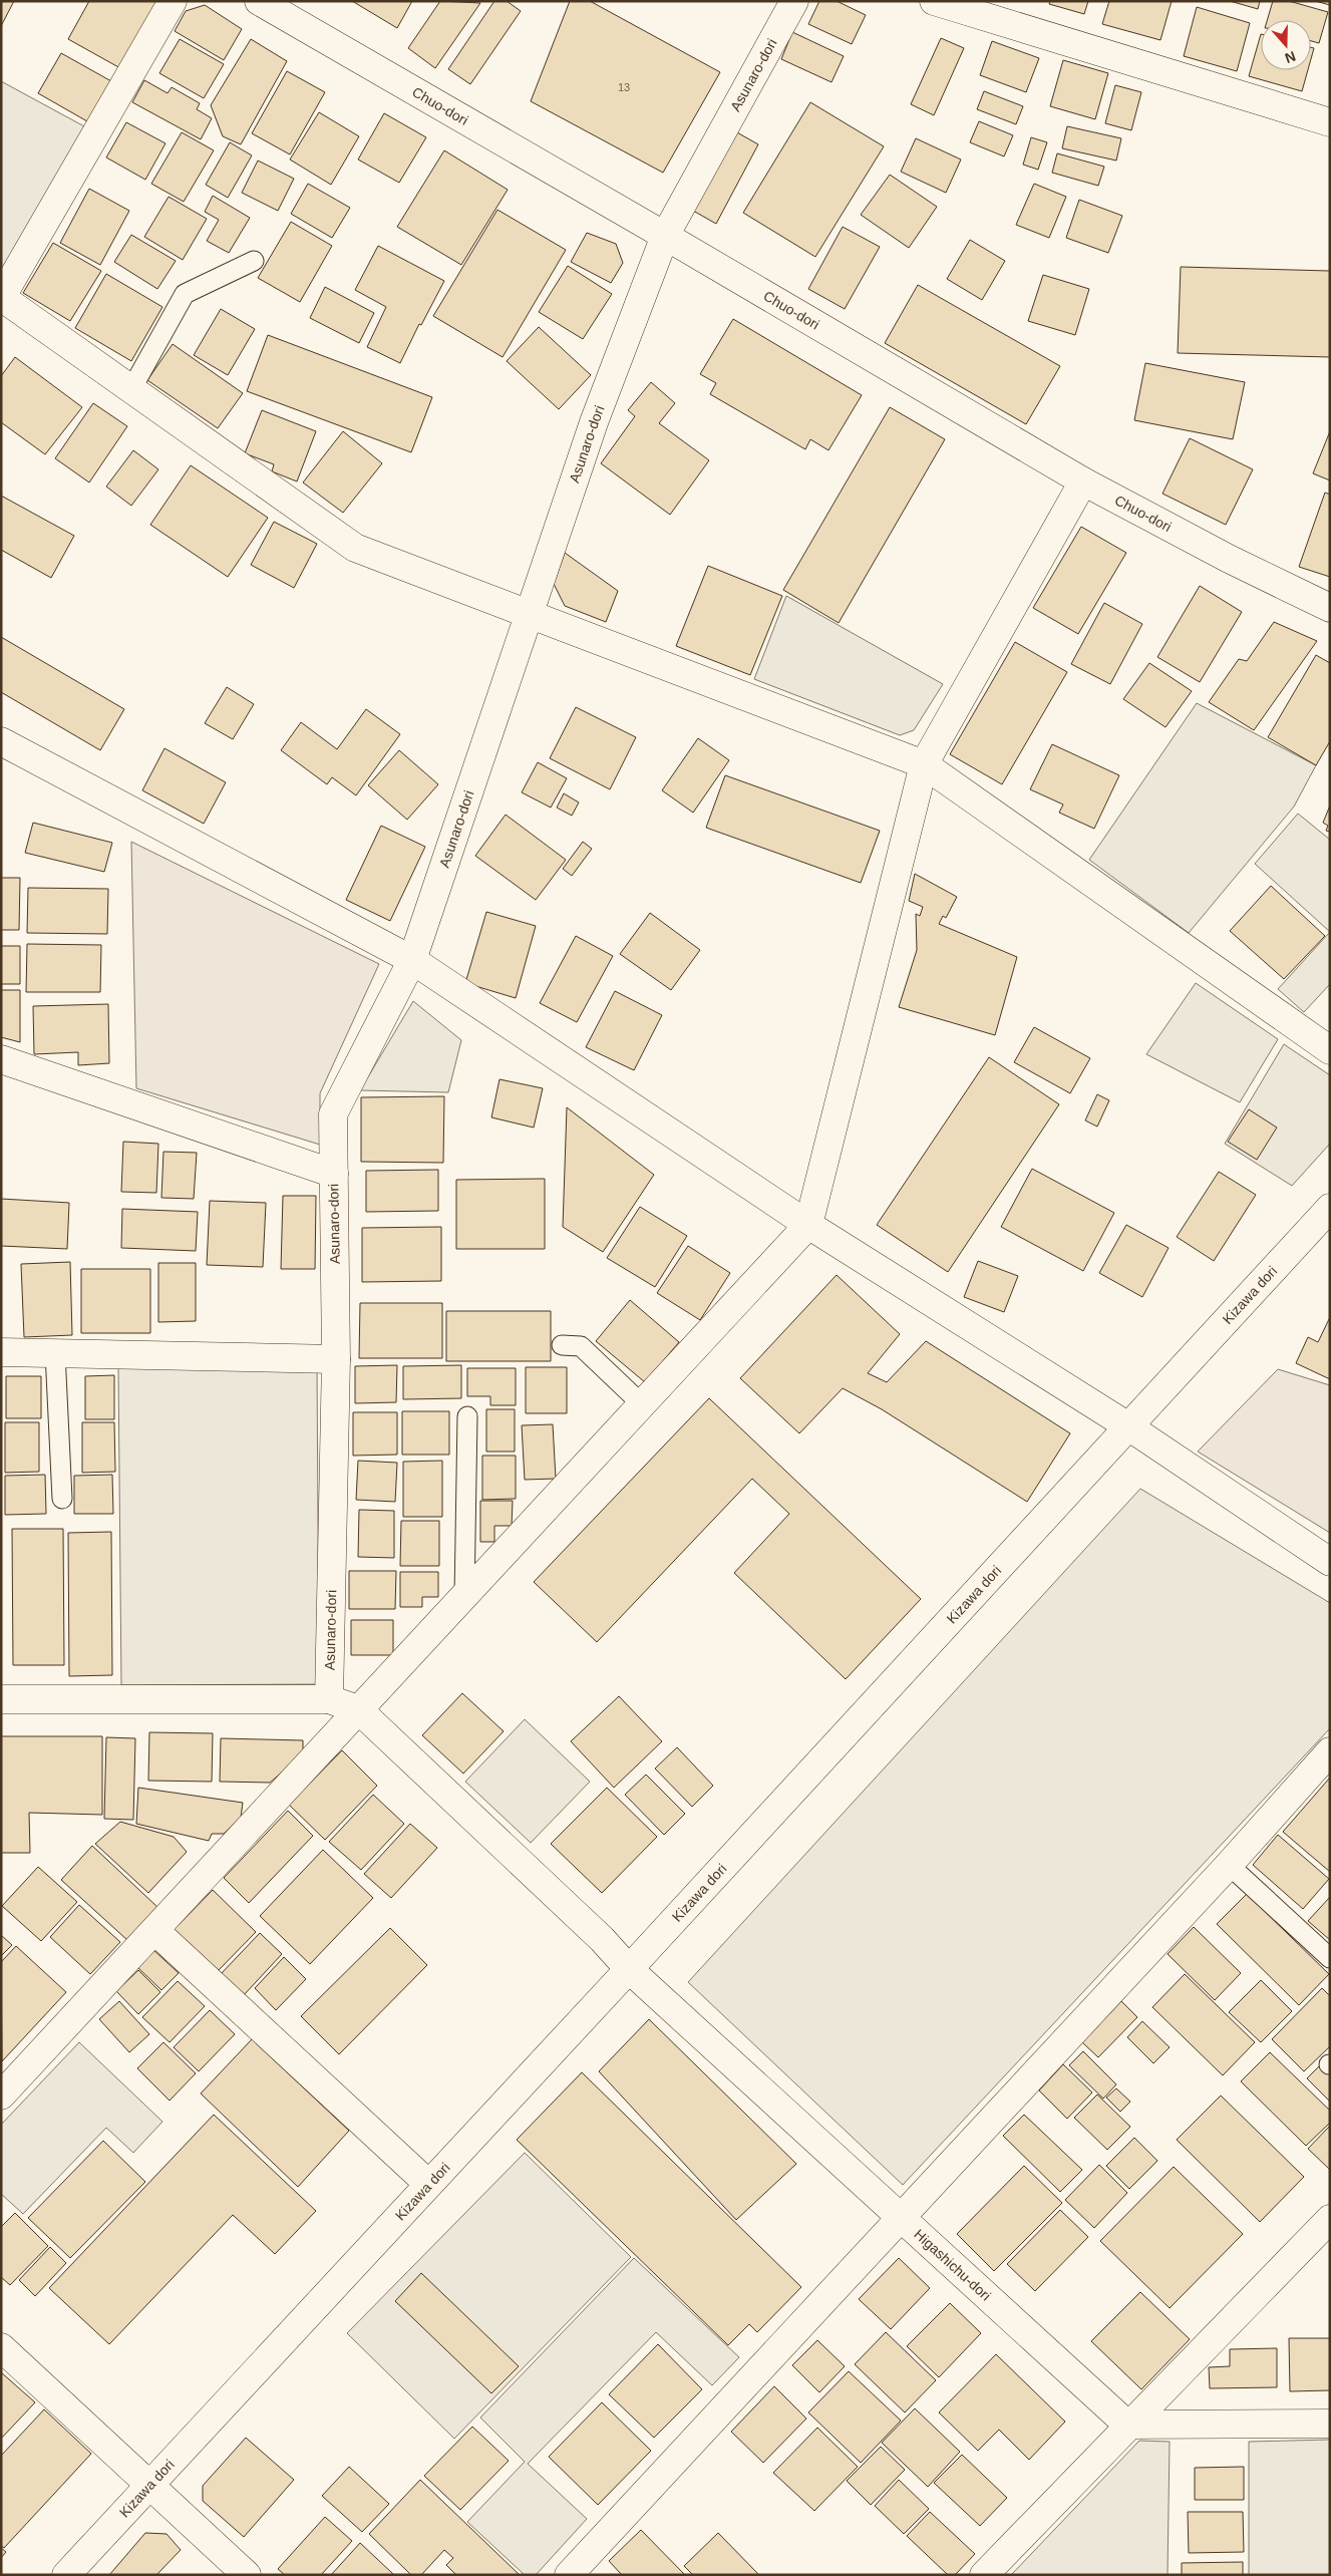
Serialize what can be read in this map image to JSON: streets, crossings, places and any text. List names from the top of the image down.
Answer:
{
  "streets": {
    "street": [
      "Asunaro-dori",
      "Chuo-dori",
      "Kizawa dori",
      "Higashichu-dori"
    ]
  },
  "crossings": [
    ["Asunaro-dori", "Chuo-dori"],
    ["Kizawa dori", "Higashichu-dori"]
  ],
  "house_numbers": ["13"],
  "north": "bottom"
}
